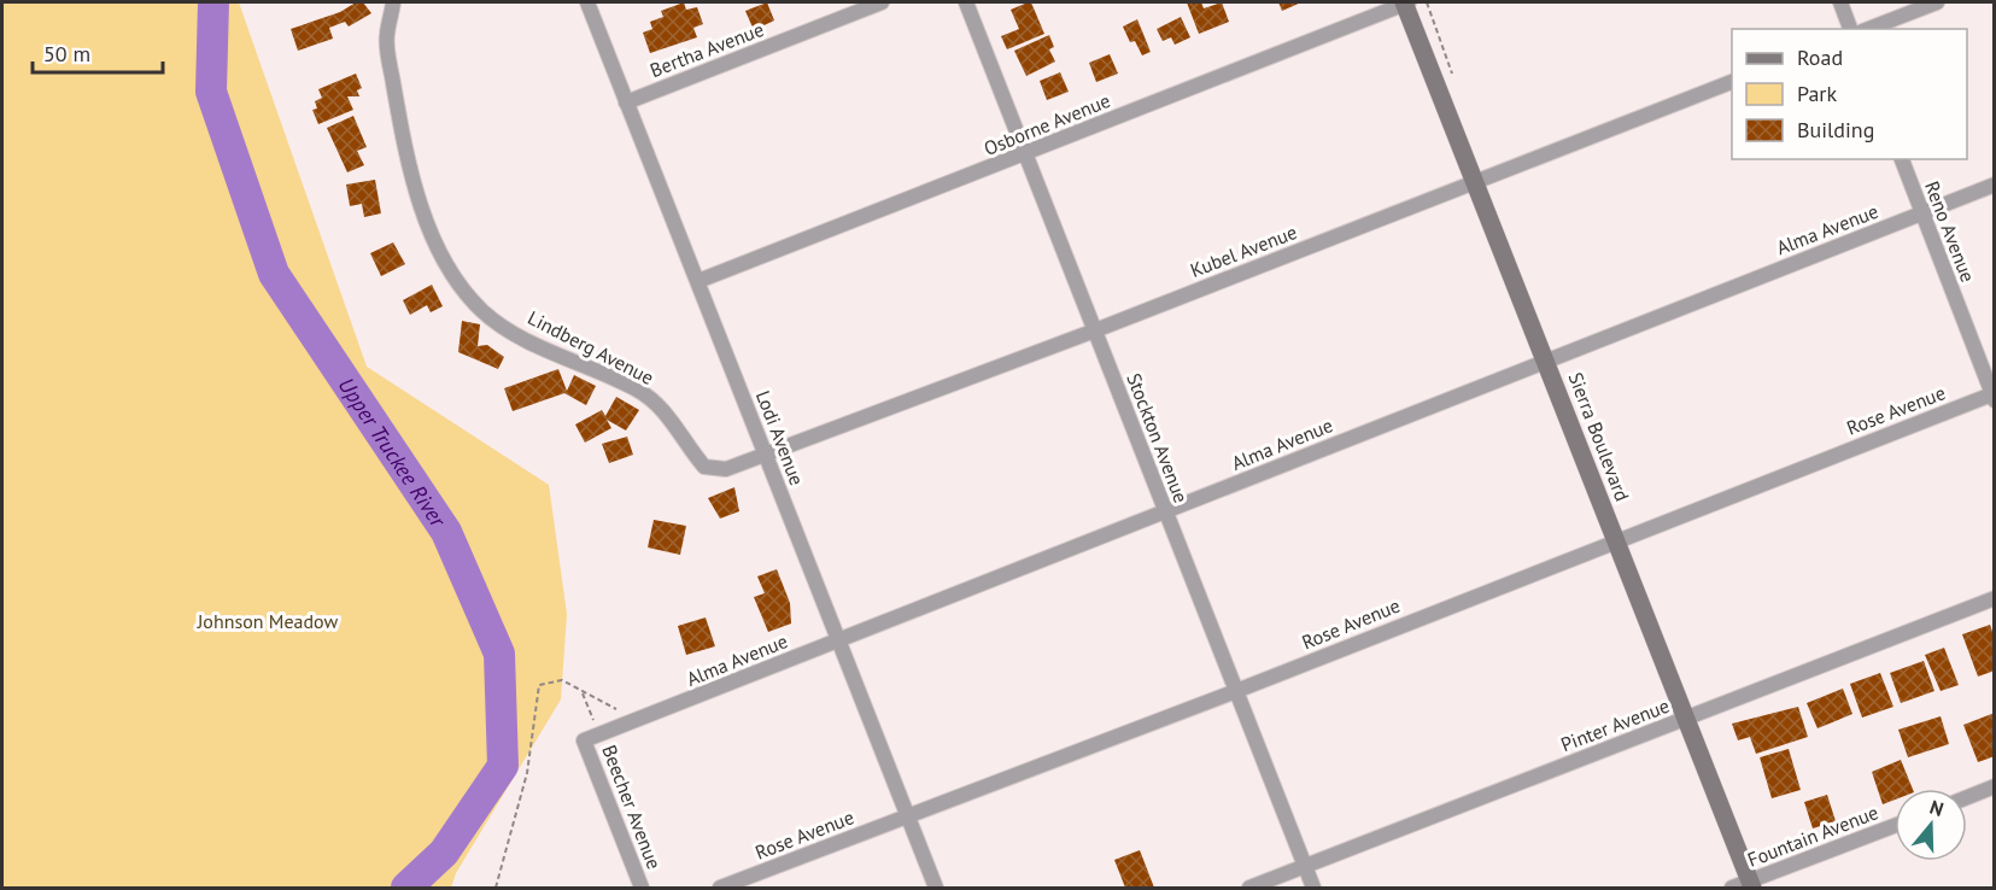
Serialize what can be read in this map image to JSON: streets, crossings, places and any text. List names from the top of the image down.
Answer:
{
  "streets": {
    "street": [
      "Bertha Avenue",
      "Osborne Avenue",
      "Alma Avenue",
      "Reno Avenue",
      "Kubel Avenue",
      "Lindberg Avenue",
      "Rose Avenue",
      "Sierra Boulevard",
      "Lodi Avenue",
      "Stockton Avenue",
      "Pinter Avenue",
      "Beecher Avenue",
      "Fountain Avenue"
    ]
  },
  "crossings": [
    ["Bertha Avenue", "Lodi Avenue"],
    ["Osborne Avenue", "Sierra Boulevard"],
    ["Osborne Avenue", "Lodi Avenue"],
    ["Osborne Avenue", "Stockton Avenue"],
    ["Alma Avenue", "Reno Avenue"],
    ["Alma Avenue", "Sierra Boulevard"],
    ["Alma Avenue", "Lodi Avenue"],
    ["Alma Avenue", "Stockton Avenue"],
    ["Alma Avenue", "Beecher Avenue"],
    ["Reno Avenue", "Rose Avenue"],
    ["Kubel Avenue", "Lindberg Avenue"],
    ["Kubel Avenue", "Sierra Boulevard"],
    ["Kubel Avenue", "Lodi Avenue"],
    ["Kubel Avenue", "Stockton Avenue"],
    ["Lindberg Avenue", "Lodi Avenue"],
    ["Rose Avenue", "Sierra Boulevard"],
    ["Rose Avenue", "Lodi Avenue"],
    ["Rose Avenue", "Stockton Avenue"],
    ["Sierra Boulevard", "Pinter Avenue"],
    ["Sierra Boulevard", "Fountain Avenue"],
    ["Stockton Avenue", "Pinter Avenue"]
  ],
  "water": ["Upper Truckee River"],
  "parks": ["Johnson Meadow"],
  "legend": ["Road", "Park", "Building"],
  "scale_bar": "50 m",
  "north": "top"
}
